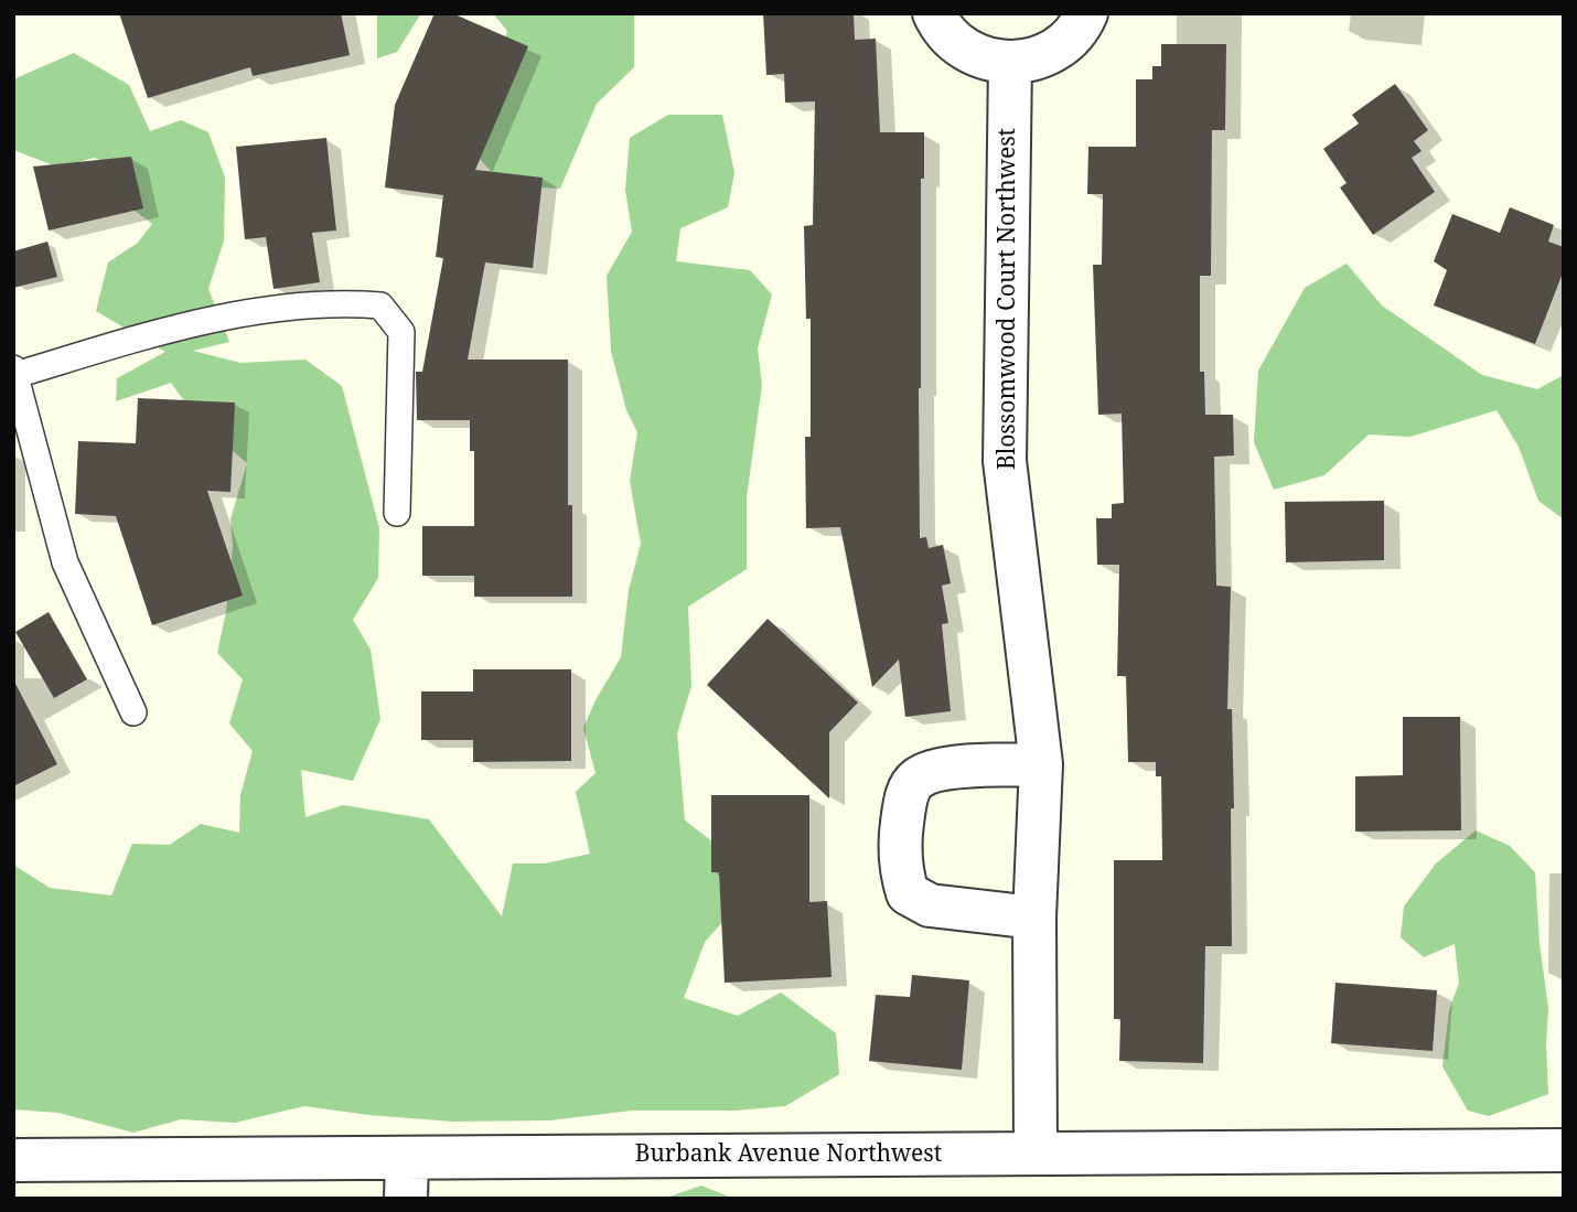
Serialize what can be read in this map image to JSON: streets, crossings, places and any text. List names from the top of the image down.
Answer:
{
  "streets": {
    "street": ["Blossomwood Court Northwest", "Burbank Avenue Northwest"]
  },
  "crossings": [
    ["Blossomwood Court Northwest", "Burbank Avenue Northwest"]
  ]
}
